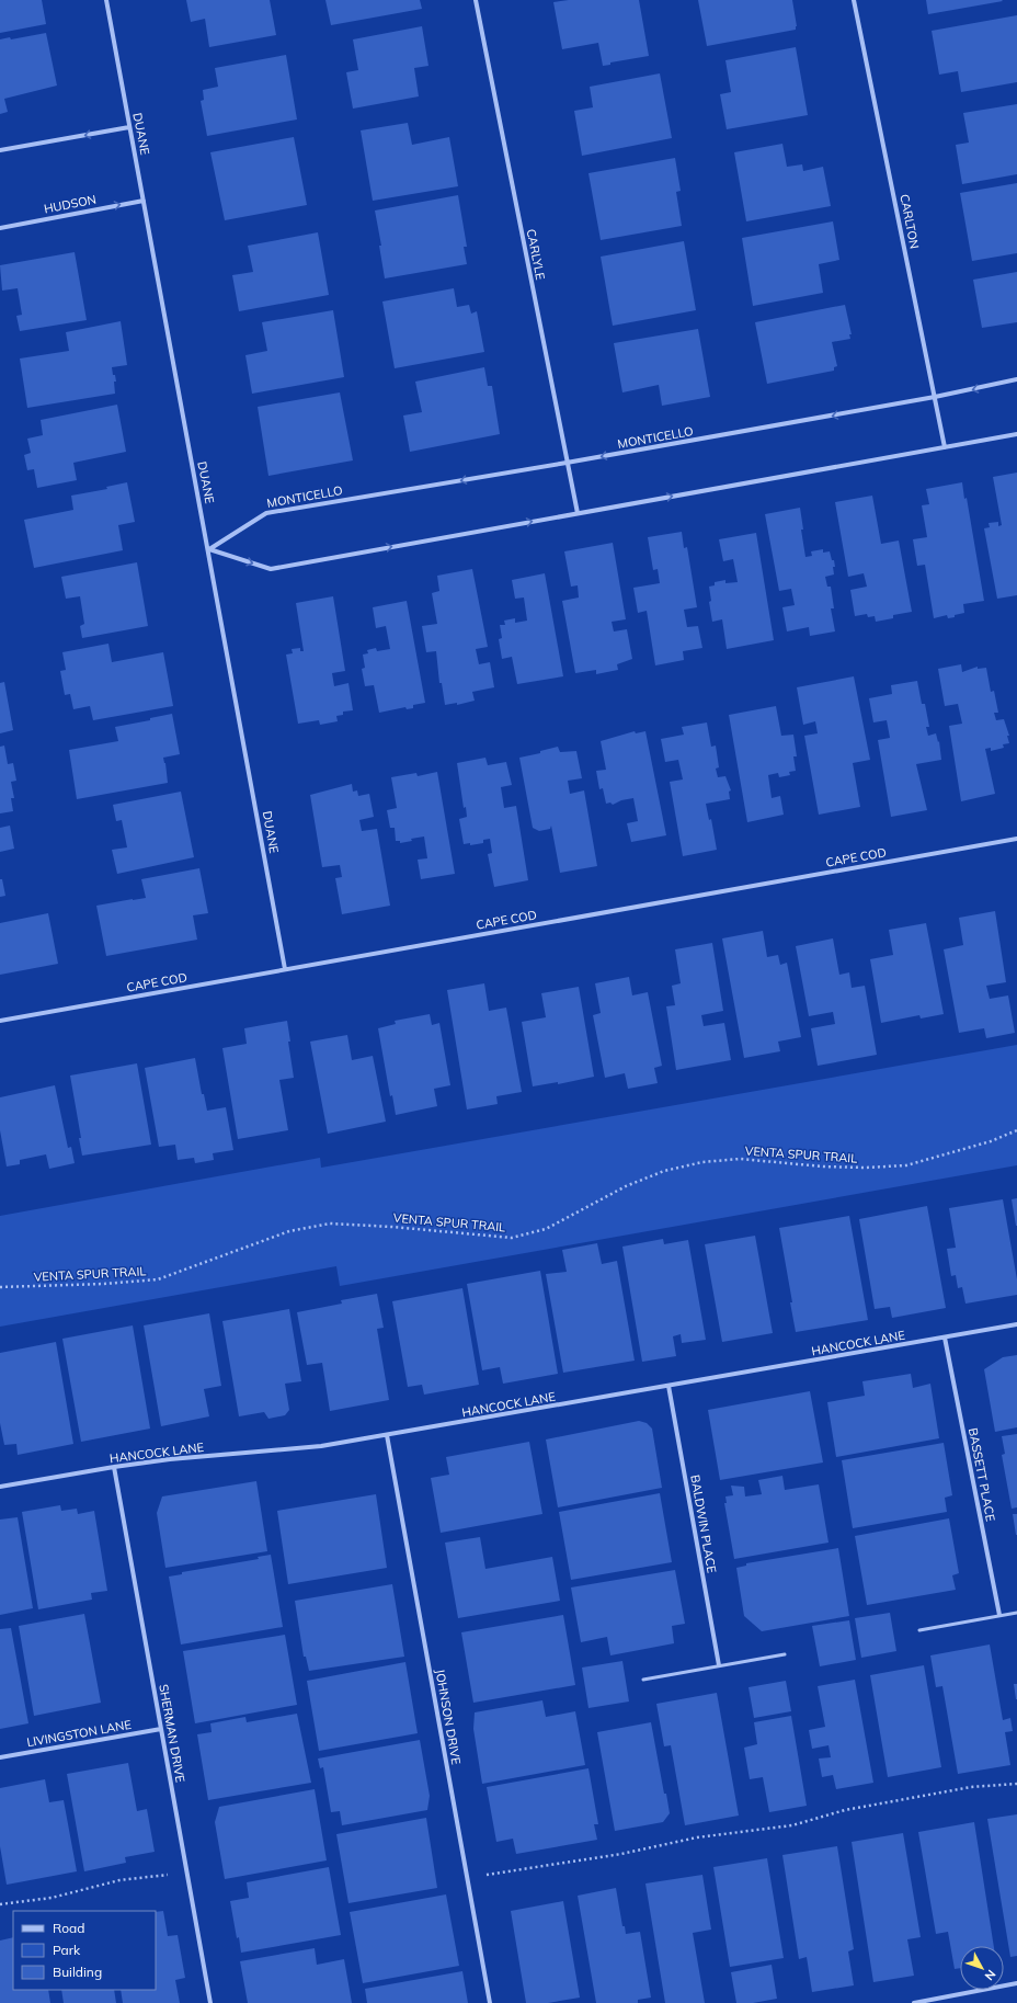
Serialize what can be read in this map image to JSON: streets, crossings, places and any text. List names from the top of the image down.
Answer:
{
  "streets": {
    "street": [
      "DUANE",
      "HUDSON",
      "CARLTON",
      "CARLYLE",
      "MONTICELLO",
      "CAPE COD",
      "HANCOCK LANE",
      "BASSETT PLACE",
      "BALDWIN PLACE",
      "JOHNSON DRIVE",
      "LIVINGSTON LANE",
      "SHERMAN DRIVE"
    ],
    "path": ["VENTA SPUR TRAIL"]
  },
  "crossings": [
    ["DUANE", "HUDSON"],
    ["DUANE", "MONTICELLO"],
    ["DUANE", "CAPE COD"],
    ["CARLTON", "MONTICELLO"],
    ["CARLYLE", "MONTICELLO"],
    ["HANCOCK LANE", "BASSETT PLACE"],
    ["HANCOCK LANE", "BALDWIN PLACE"],
    ["HANCOCK LANE", "JOHNSON DRIVE"],
    ["HANCOCK LANE", "SHERMAN DRIVE"],
    ["LIVINGSTON LANE", "SHERMAN DRIVE"]
  ],
  "one_way": ["HUDSON", "MONTICELLO"],
  "legend": ["Road", "Park", "Building"],
  "north": "bottom right"
}
